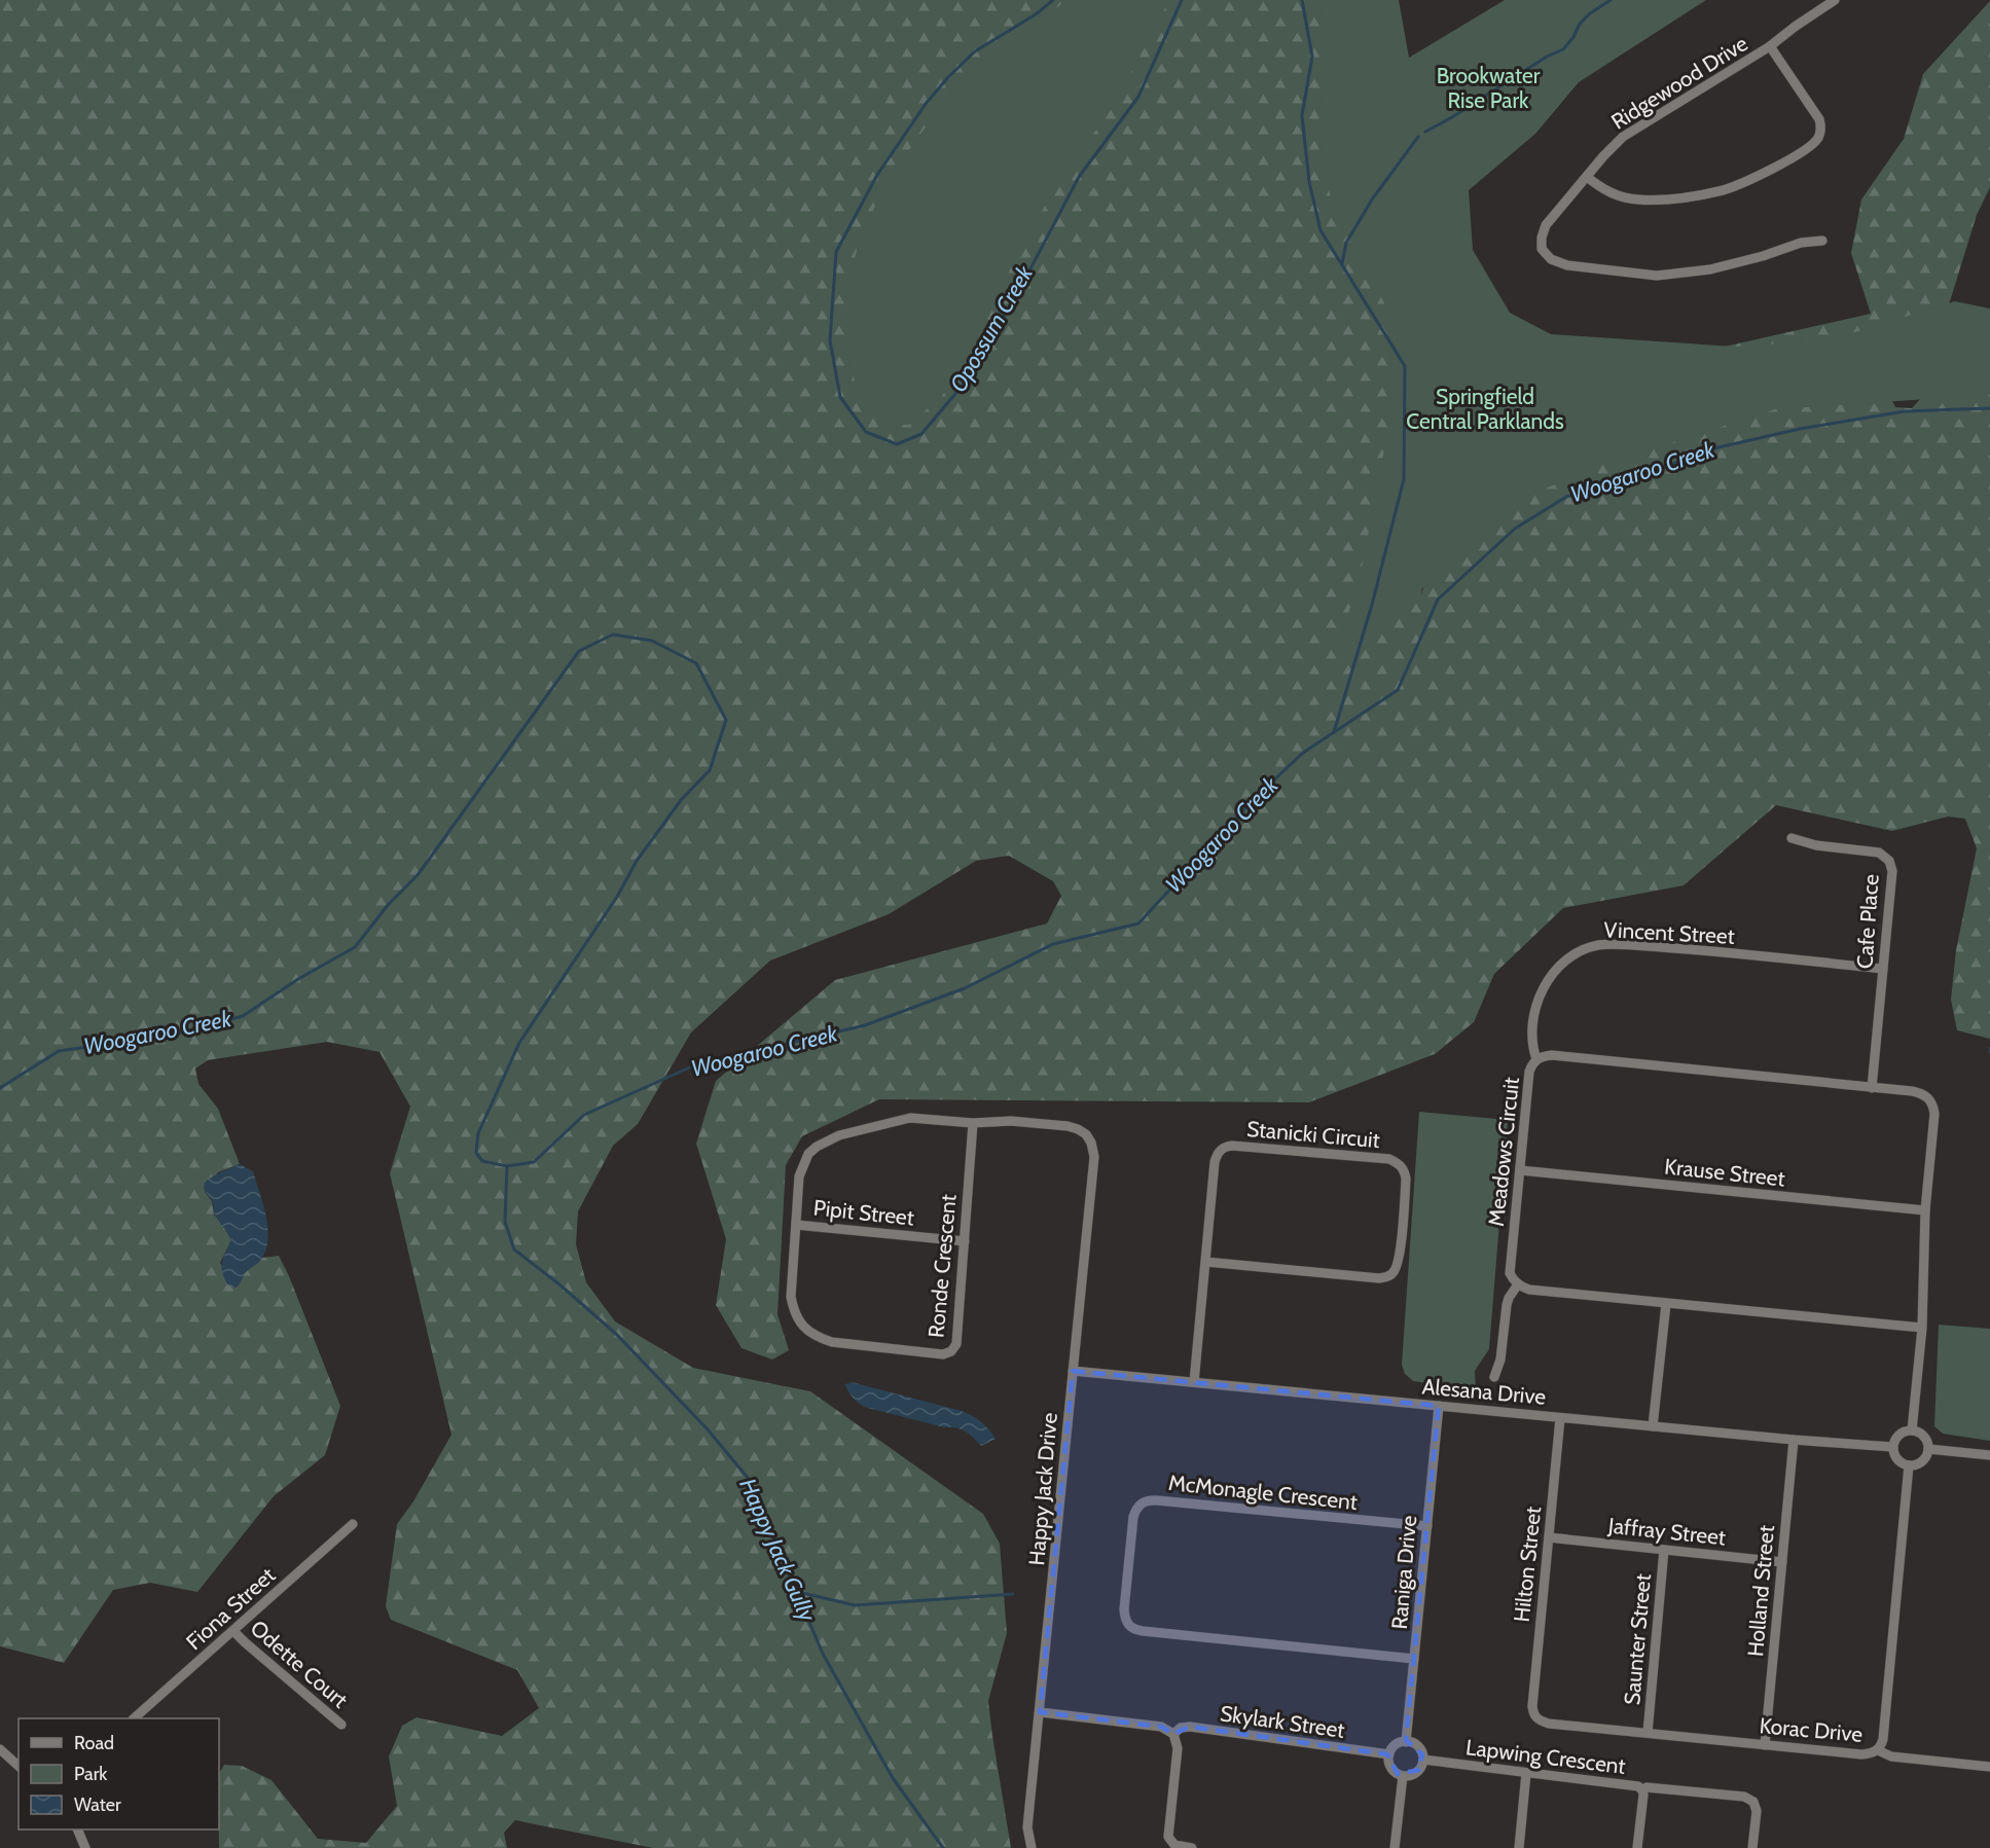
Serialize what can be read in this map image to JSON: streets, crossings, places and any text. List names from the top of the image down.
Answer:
{
  "streets": {
    "street": [
      "Ridgewood Drive",
      "Cafe Place",
      "Vincent Street",
      "Stanicki Circuit",
      "Meadows Circuit",
      "Krause Street",
      "Pipit Street",
      "Ronde Crescent",
      "Alesana Drive",
      "Happy Jack Drive",
      "McMonagle Crescent",
      "Jaffray Street",
      "Hilton Street",
      "Raniga Drive",
      "Holland Street",
      "Fiona Street",
      "Saunter Street",
      "Odette Court",
      "Skylark Street",
      "Korac Drive",
      "Lapwing Crescent"
    ]
  },
  "crossings": [
    ["Cafe Place", "Vincent Street"],
    ["Cafe Place", "Meadows Circuit"],
    ["Vincent Street", "Meadows Circuit"],
    ["Stanicki Circuit", "Alesana Drive"],
    ["Meadows Circuit", "Krause Street"],
    ["Meadows Circuit", "Alesana Drive"],
    ["Meadows Circuit", "Korac Drive"],
    ["Pipit Street", "Ronde Crescent"],
    ["Ronde Crescent", "Happy Jack Drive"],
    ["Alesana Drive", "Happy Jack Drive"],
    ["Alesana Drive", "Hilton Street"],
    ["Alesana Drive", "Raniga Drive"],
    ["Alesana Drive", "Holland Street"],
    ["Alesana Drive", "Korac Drive"],
    ["McMonagle Crescent", "Raniga Drive"],
    ["Jaffray Street", "Hilton Street"],
    ["Jaffray Street", "Holland Street"],
    ["Jaffray Street", "Saunter Street"],
    ["Hilton Street", "Korac Drive"],
    ["Raniga Drive", "Skylark Street"],
    ["Raniga Drive", "Lapwing Crescent"],
    ["Holland Street", "Korac Drive"],
    ["Fiona Street", "Odette Court"],
    ["Saunter Street", "Korac Drive"],
    ["Skylark Street", "Lapwing Crescent"]
  ],
  "water": ["Opossum Creek", "Woogaroo Creek", "Happy Jack Gully"],
  "parks": ["Brookwater Rise Park", "Springfield Central Parklands"],
  "legend": ["Road", "Park", "Water"]
}
